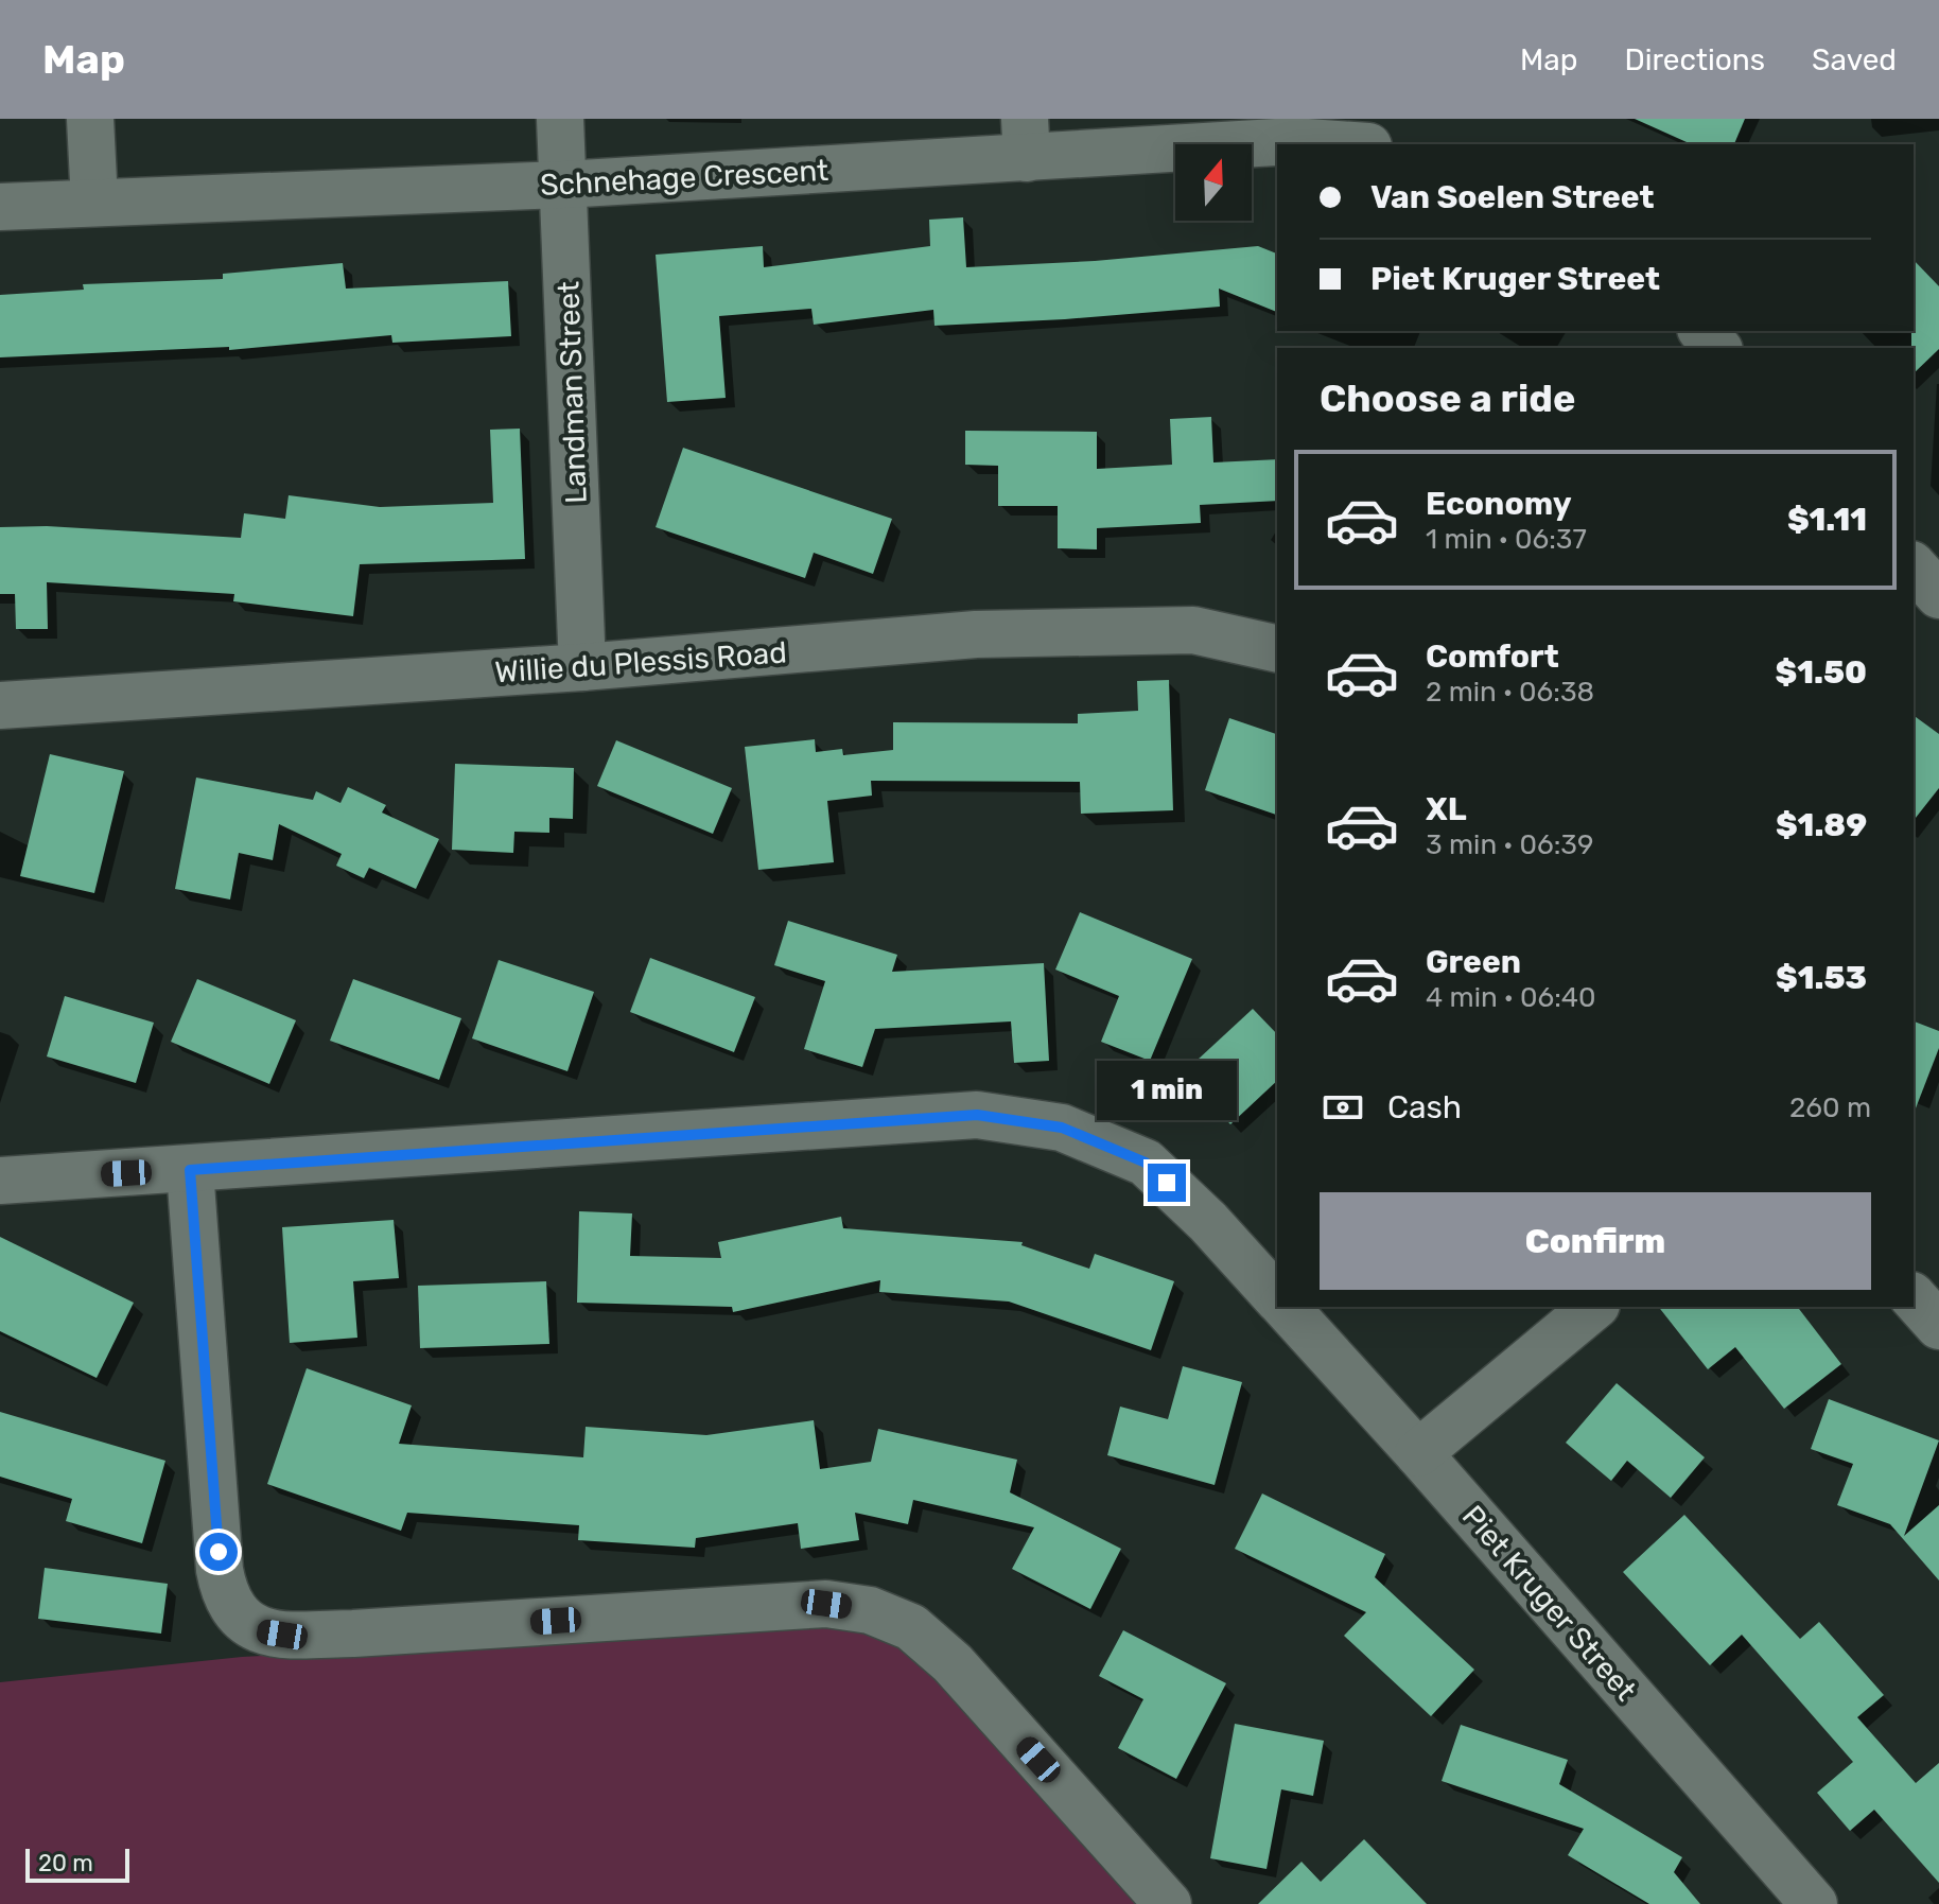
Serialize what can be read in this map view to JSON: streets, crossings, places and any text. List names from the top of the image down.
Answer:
{
  "streets": {
    "street": [
      "Schnehage Crescent",
      "Landman Street",
      "Willie du Plessis Road",
      "Piet Kruger Street"
    ]
  },
  "crossings": [
    ["Schnehage Crescent", "Landman Street"],
    ["Landman Street", "Willie du Plessis Road"]
  ],
  "scale_bar": "20 m",
  "north": "top",
  "page": {
    "header": "Map",
    "nav": ["Map", "Directions", "Saved"],
    "banner": ["Van Soelen Street", "Piet Kruger Street"],
    "heading": "Choose a ride",
    "list": [
      {
        "name": "Economy",
        "note": "1 min · 06:37",
        "value": "$1.11"
      },
      {
        "name": "Comfort",
        "note": "2 min · 06:38",
        "value": "$1.50"
      },
      {
        "name": "XL",
        "note": "3 min · 06:39",
        "value": "$1.89"
      },
      {
        "name": "Green",
        "note": "4 min · 06:40",
        "value": "$1.53"
      }
    ],
    "bubble": "1 min",
    "pay": ["Cash", "260 m"],
    "buttons": "Confirm",
    "scale": "20 m"
  }
}
